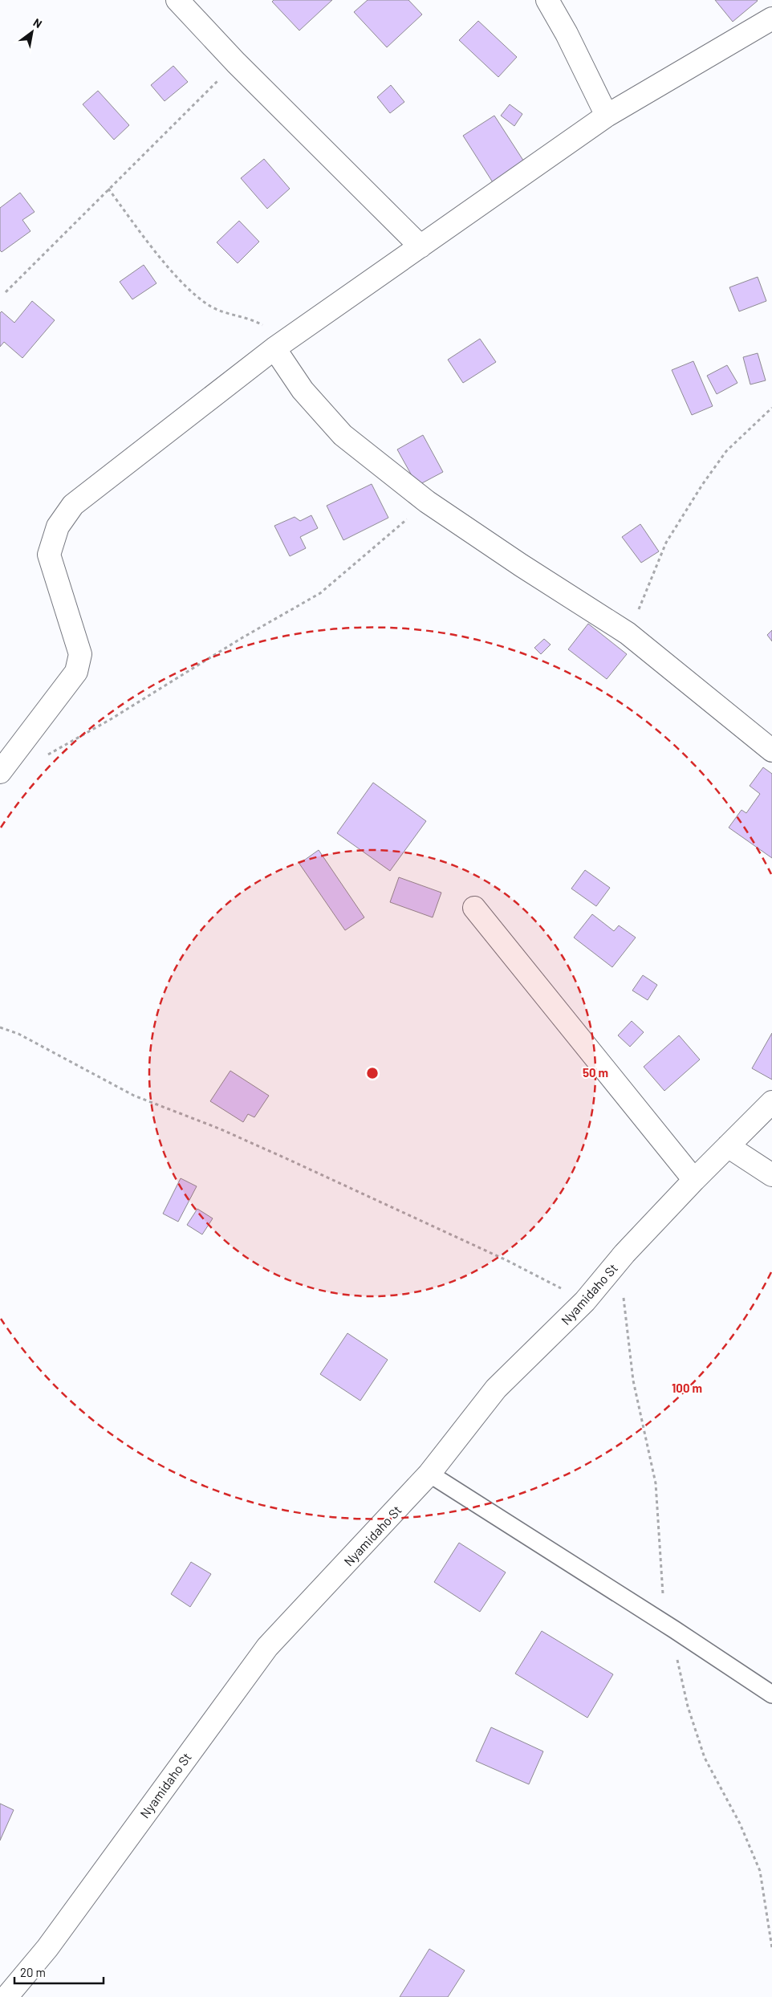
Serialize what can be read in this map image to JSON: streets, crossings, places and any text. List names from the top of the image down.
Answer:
{
  "streets": {
    "street": ["Nyamidaho St"]
  },
  "scale_bar": "20 m",
  "north": "top right",
  "rings": ["50 m", "100 m"]
}
